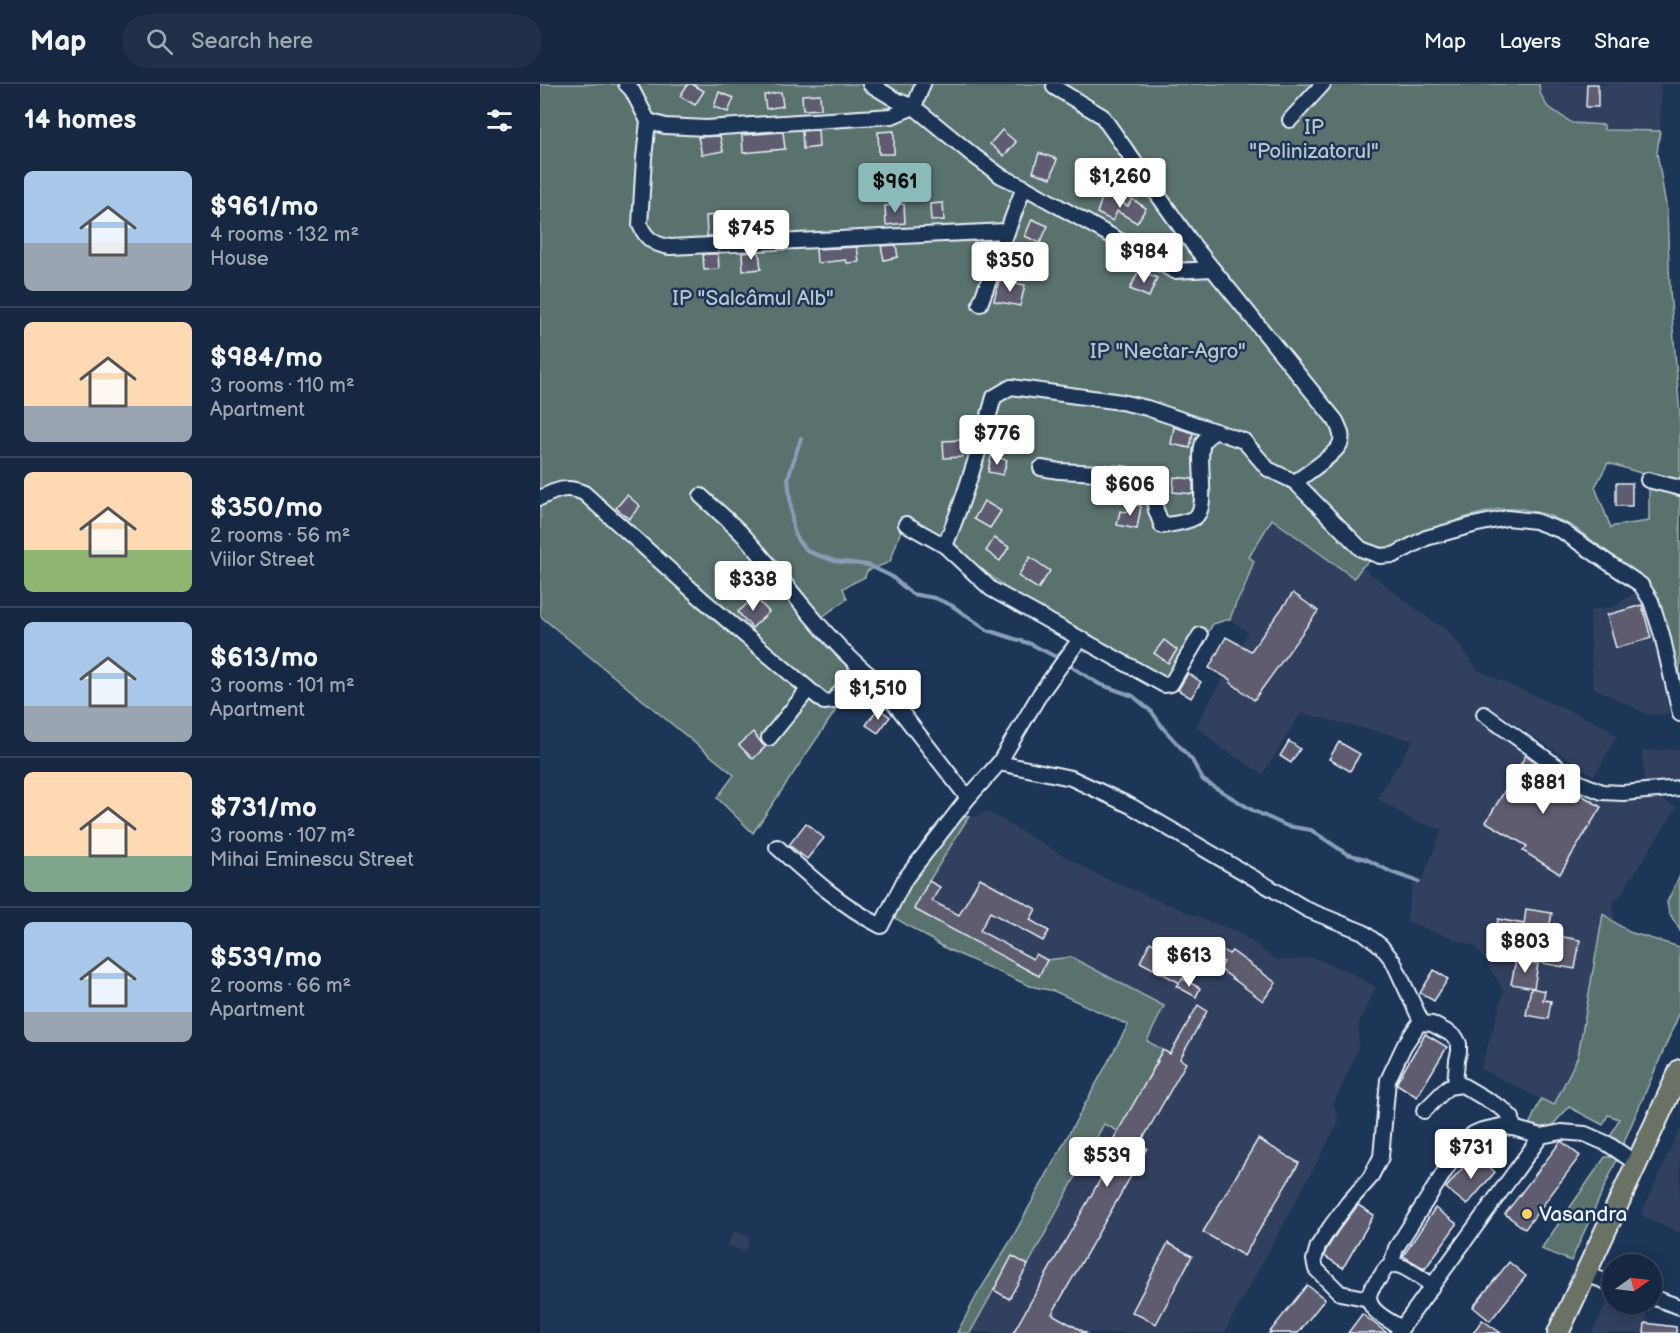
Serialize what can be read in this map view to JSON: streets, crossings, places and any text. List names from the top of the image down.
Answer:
{
  "parks": ["IP \"Polinizatorul\"", "IP \"Salcâmul Alb\"", "IP \"Nectar-Agro\""],
  "places": ["Vasandra"],
  "north": "right",
  "page": {
    "header": "Map",
    "search": "Search here",
    "nav": ["Map", "Layers", "Share"],
    "heading": "14 homes",
    "list": [
      {
        "name": "$961/mo",
        "note": "4 rooms · 132 m² · House"
      },
      {
        "name": "$984/mo",
        "note": "3 rooms · 110 m² · Apartment"
      },
      {
        "name": "$350/mo",
        "note": "2 rooms · 56 m² · Viilor Street"
      },
      {
        "name": "$613/mo",
        "note": "3 rooms · 101 m² · Apartment"
      },
      {
        "name": "$731/mo",
        "note": "3 rooms · 107 m² · Mihai Eminescu Street"
      },
      {
        "name": "$539/mo",
        "note": "2 rooms · 66 m² · Apartment"
      }
    ],
    "price": [
      "$1,260",
      "$961",
      "$745",
      "$984",
      "$350",
      "$776",
      "$606",
      "$338",
      "$1,510",
      "$881",
      "$803",
      "$613",
      "$731",
      "$539"
    ]
  }
}
